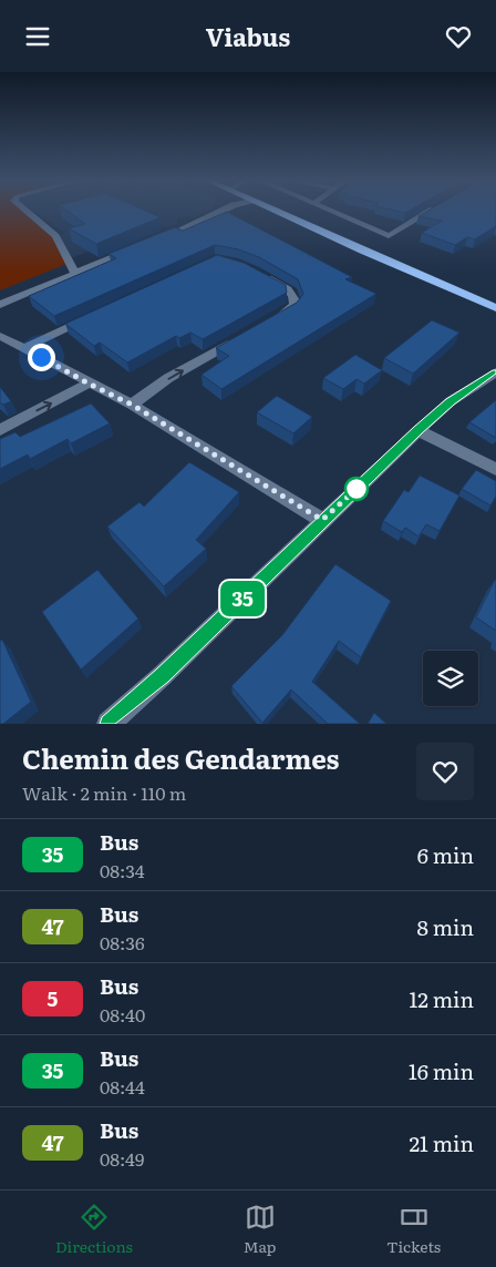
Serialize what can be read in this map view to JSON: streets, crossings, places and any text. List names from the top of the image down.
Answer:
{
  "lines": ["bus line 35"],
  "page": {
    "header": "Viabus",
    "on_map": "35",
    "heading": ["Chemin des Gendarmes", "Walk · 2 min · 110 m"],
    "list": [
      {
        "mark": "35",
        "name": "Bus",
        "note": "08:34",
        "value": "6 min"
      },
      {
        "mark": "47",
        "name": "Bus",
        "note": "08:36",
        "value": "8 min"
      },
      {
        "mark": "5",
        "name": "Bus",
        "note": "08:40",
        "value": "12 min"
      },
      {
        "mark": "35",
        "name": "Bus",
        "note": "08:44",
        "value": "16 min"
      },
      {
        "mark": "47",
        "name": "Bus",
        "note": "08:49",
        "value": "21 min"
      }
    ],
    "tabs": ["Directions", "Map", "Tickets"]
  }
}
